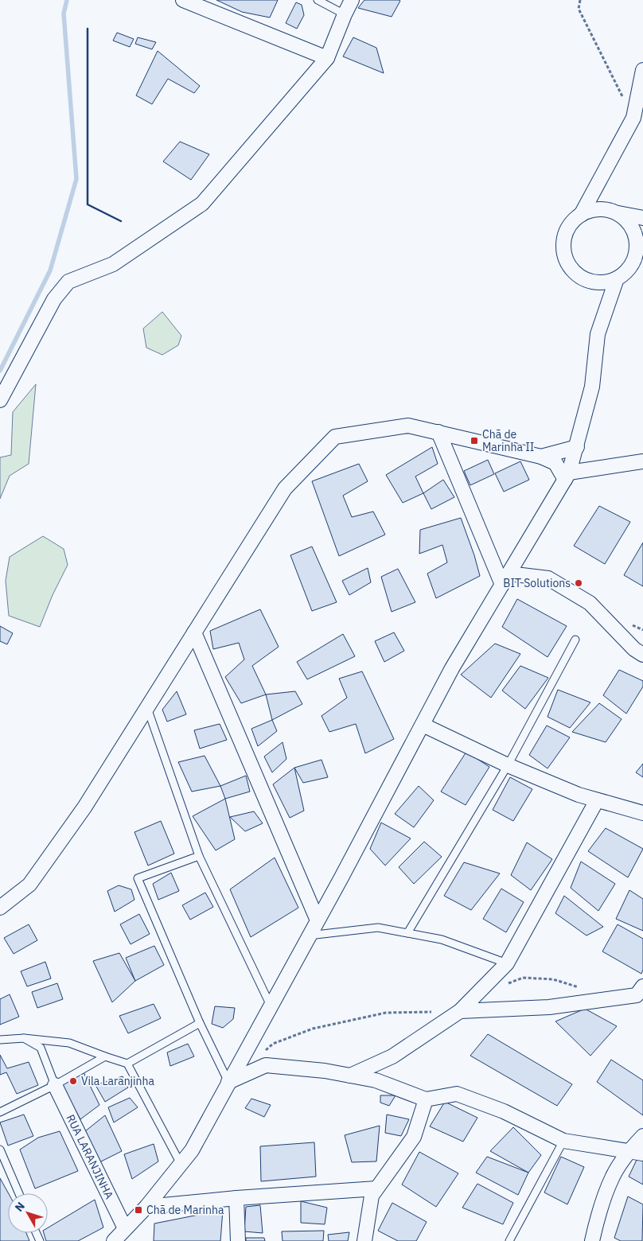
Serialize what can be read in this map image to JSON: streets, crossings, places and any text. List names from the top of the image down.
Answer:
{
  "streets": {
    "street": ["RUA LARANJINHA"]
  },
  "places": {
    "transit": ["Chã de Marinha II", "Chã de Marinha"],
    "other": ["BIT Solutions", "Vila Laranjinha"]
  },
  "north": "top left"
}
